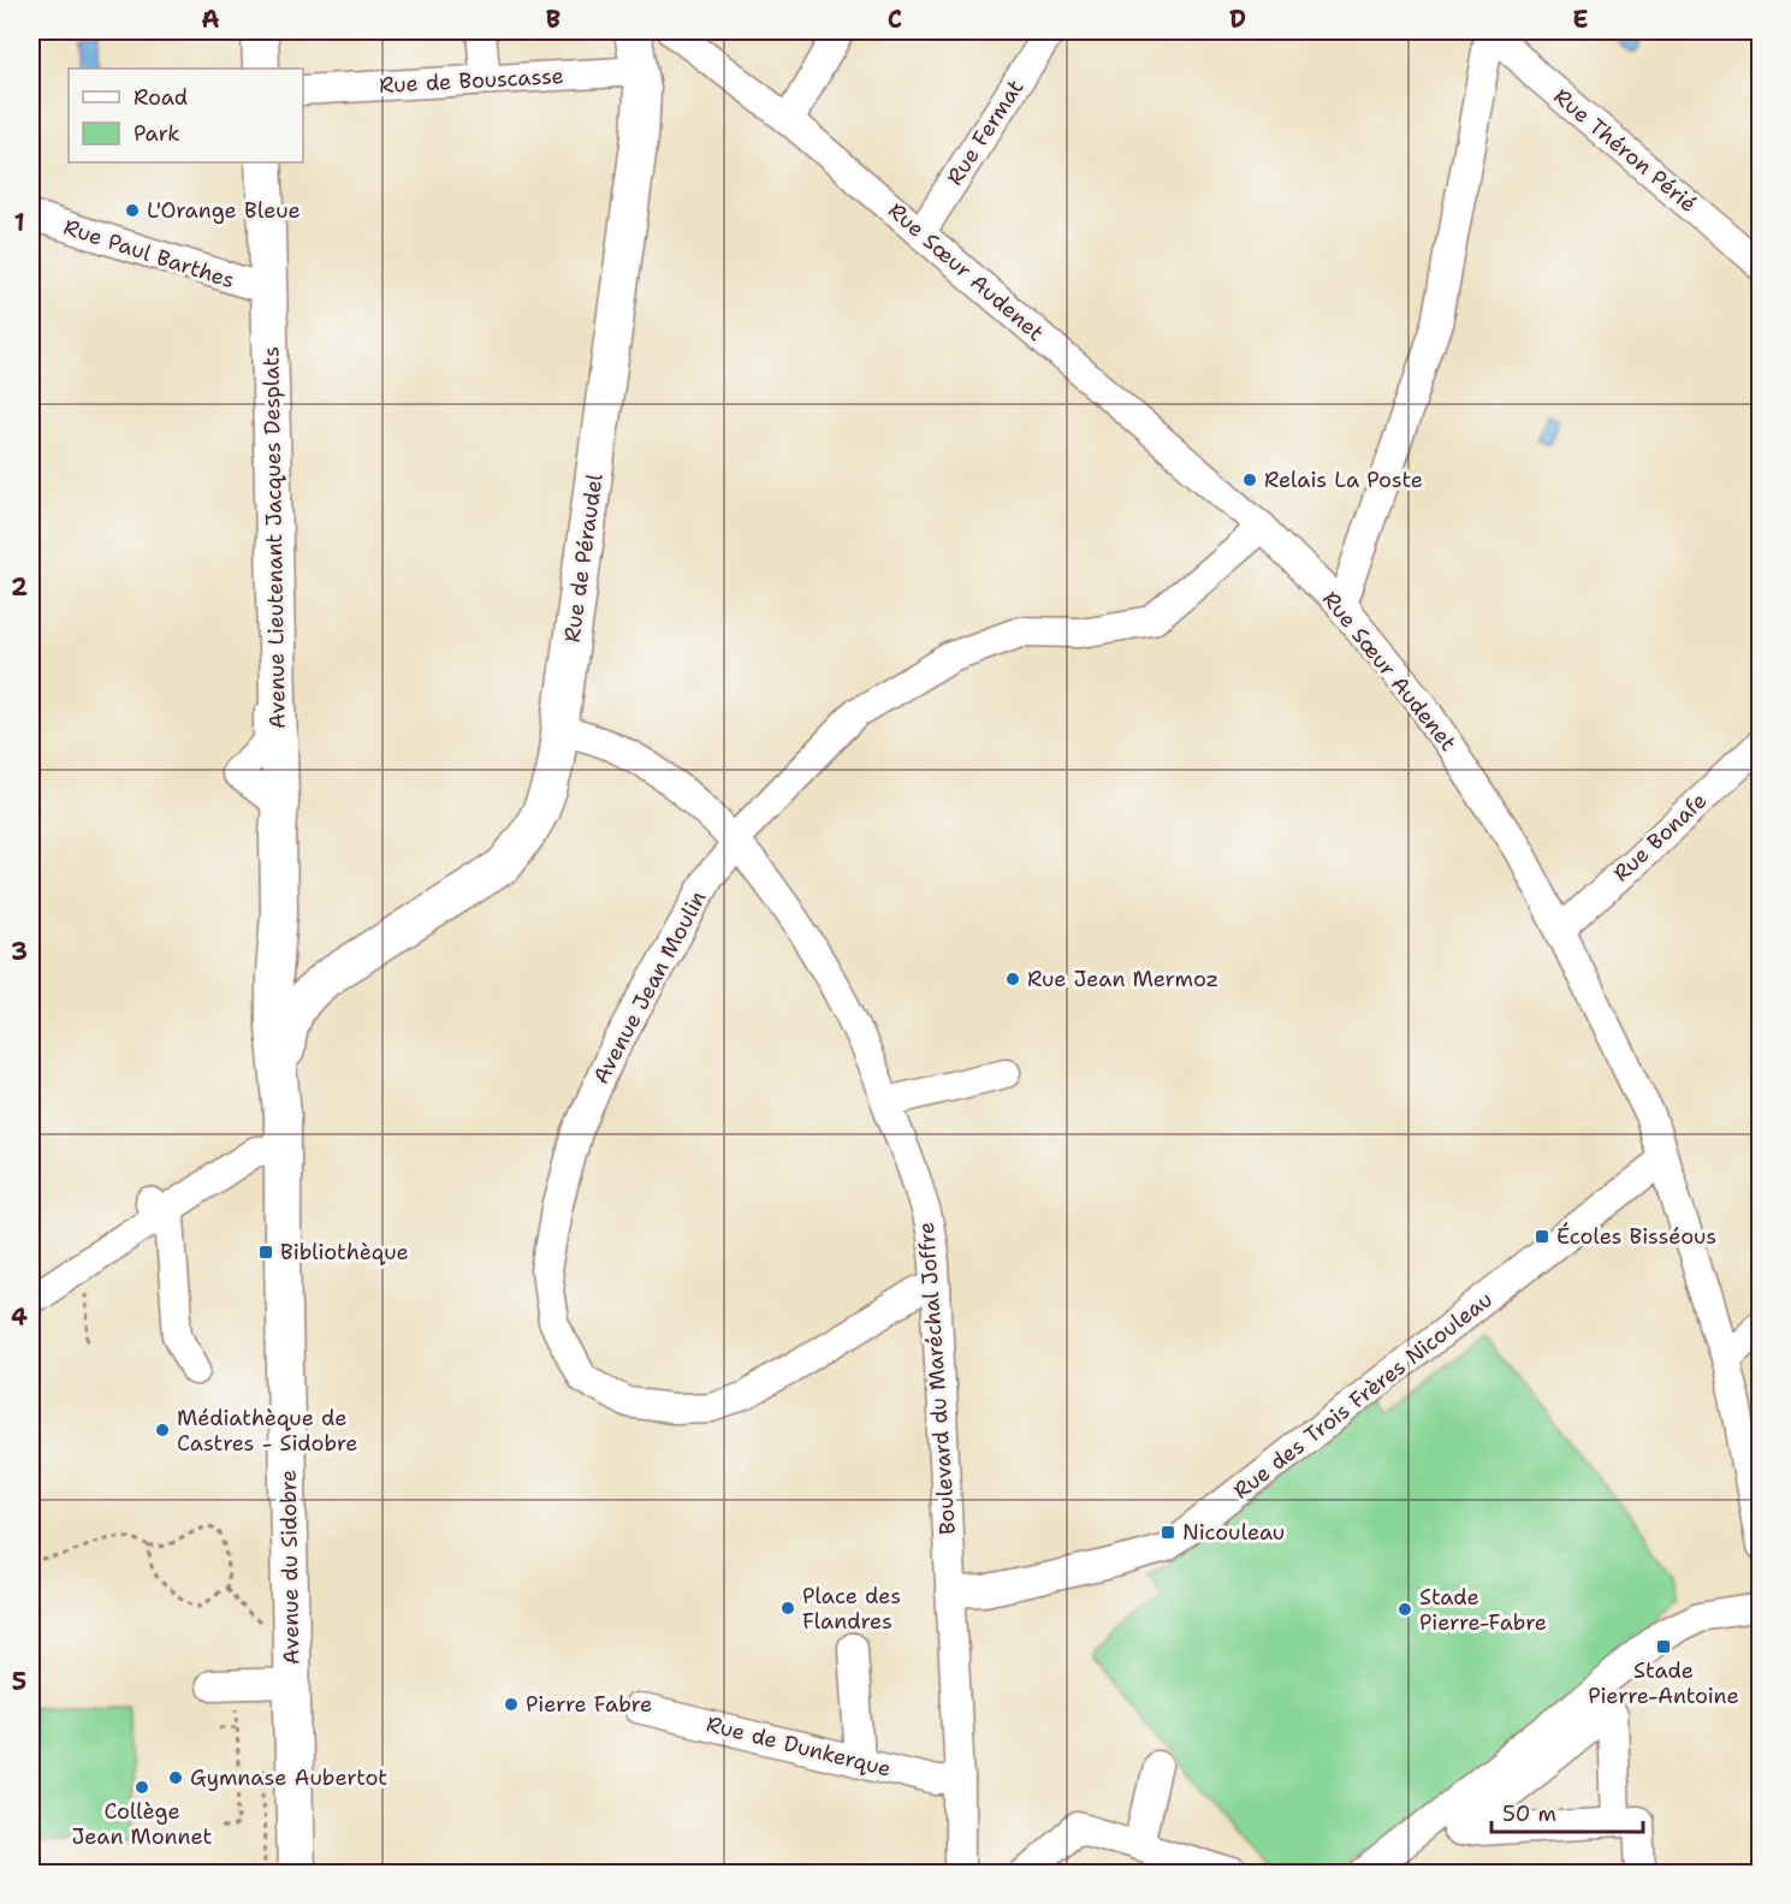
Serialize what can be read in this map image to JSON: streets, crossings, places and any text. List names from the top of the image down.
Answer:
{
  "streets": {
    "main road": ["Avenue Lieutenant Jacques Desplats", "Rue de Péraudel", "Avenue du Sidobre"],
    "street": [
      "Rue de Bouscasse",
      "Rue Fermat",
      "Rue Théron Périé",
      "Rue Paul Barthes",
      "Rue Sœur Audenet",
      "Rue Bonafe",
      "Avenue Jean Moulin",
      "Boulevard du Maréchal Joffre",
      "Rue des Trois Frères Nicouleau",
      "Rue de Dunkerque"
    ]
  },
  "crossings": [
    ["Rue de Bouscasse", "Rue de Péraudel"],
    ["Rue Fermat", "Rue Sœur Audenet"],
    ["Rue Paul Barthes", "Avenue Lieutenant Jacques Desplats"],
    ["Rue Sœur Audenet", "Rue Bonafe"],
    ["Rue Sœur Audenet", "Avenue Jean Moulin"],
    ["Rue Sœur Audenet", "Rue des Trois Frères Nicouleau"],
    ["Avenue Lieutenant Jacques Desplats", "Avenue du Sidobre"],
    ["Rue de Péraudel", "Boulevard du Maréchal Joffre"],
    ["Rue de Péraudel", "Avenue du Sidobre"],
    ["Avenue Jean Moulin", "Boulevard du Maréchal Joffre"],
    ["Boulevard du Maréchal Joffre", "Rue des Trois Frères Nicouleau"],
    ["Boulevard du Maréchal Joffre", "Rue de Dunkerque"]
  ],
  "places": {
    "other": [
      "L'Orange Bleue",
      "Relais La Poste",
      "Rue Jean Mermoz",
      "Médiathèque de Castres - Sidobre",
      "Place des Flandres",
      "Stade Pierre-Fabre",
      "Pierre Fabre",
      "Gymnase Aubertot",
      "Collège Jean Monnet"
    ],
    "transit": [
      "Écoles Bisséous",
      "Bibliothèque",
      "Nicouleau",
      "Stade Pierre-Antoine"
    ]
  },
  "legend": ["Road", "Park"],
  "scale_bar": "50 m",
  "grid": {
    "columns": [
      "A",
      "B",
      "C",
      "D",
      "E"
    ],
    "rows": [
      "1",
      "2",
      "3",
      "4",
      "5"
    ]
  }
}
